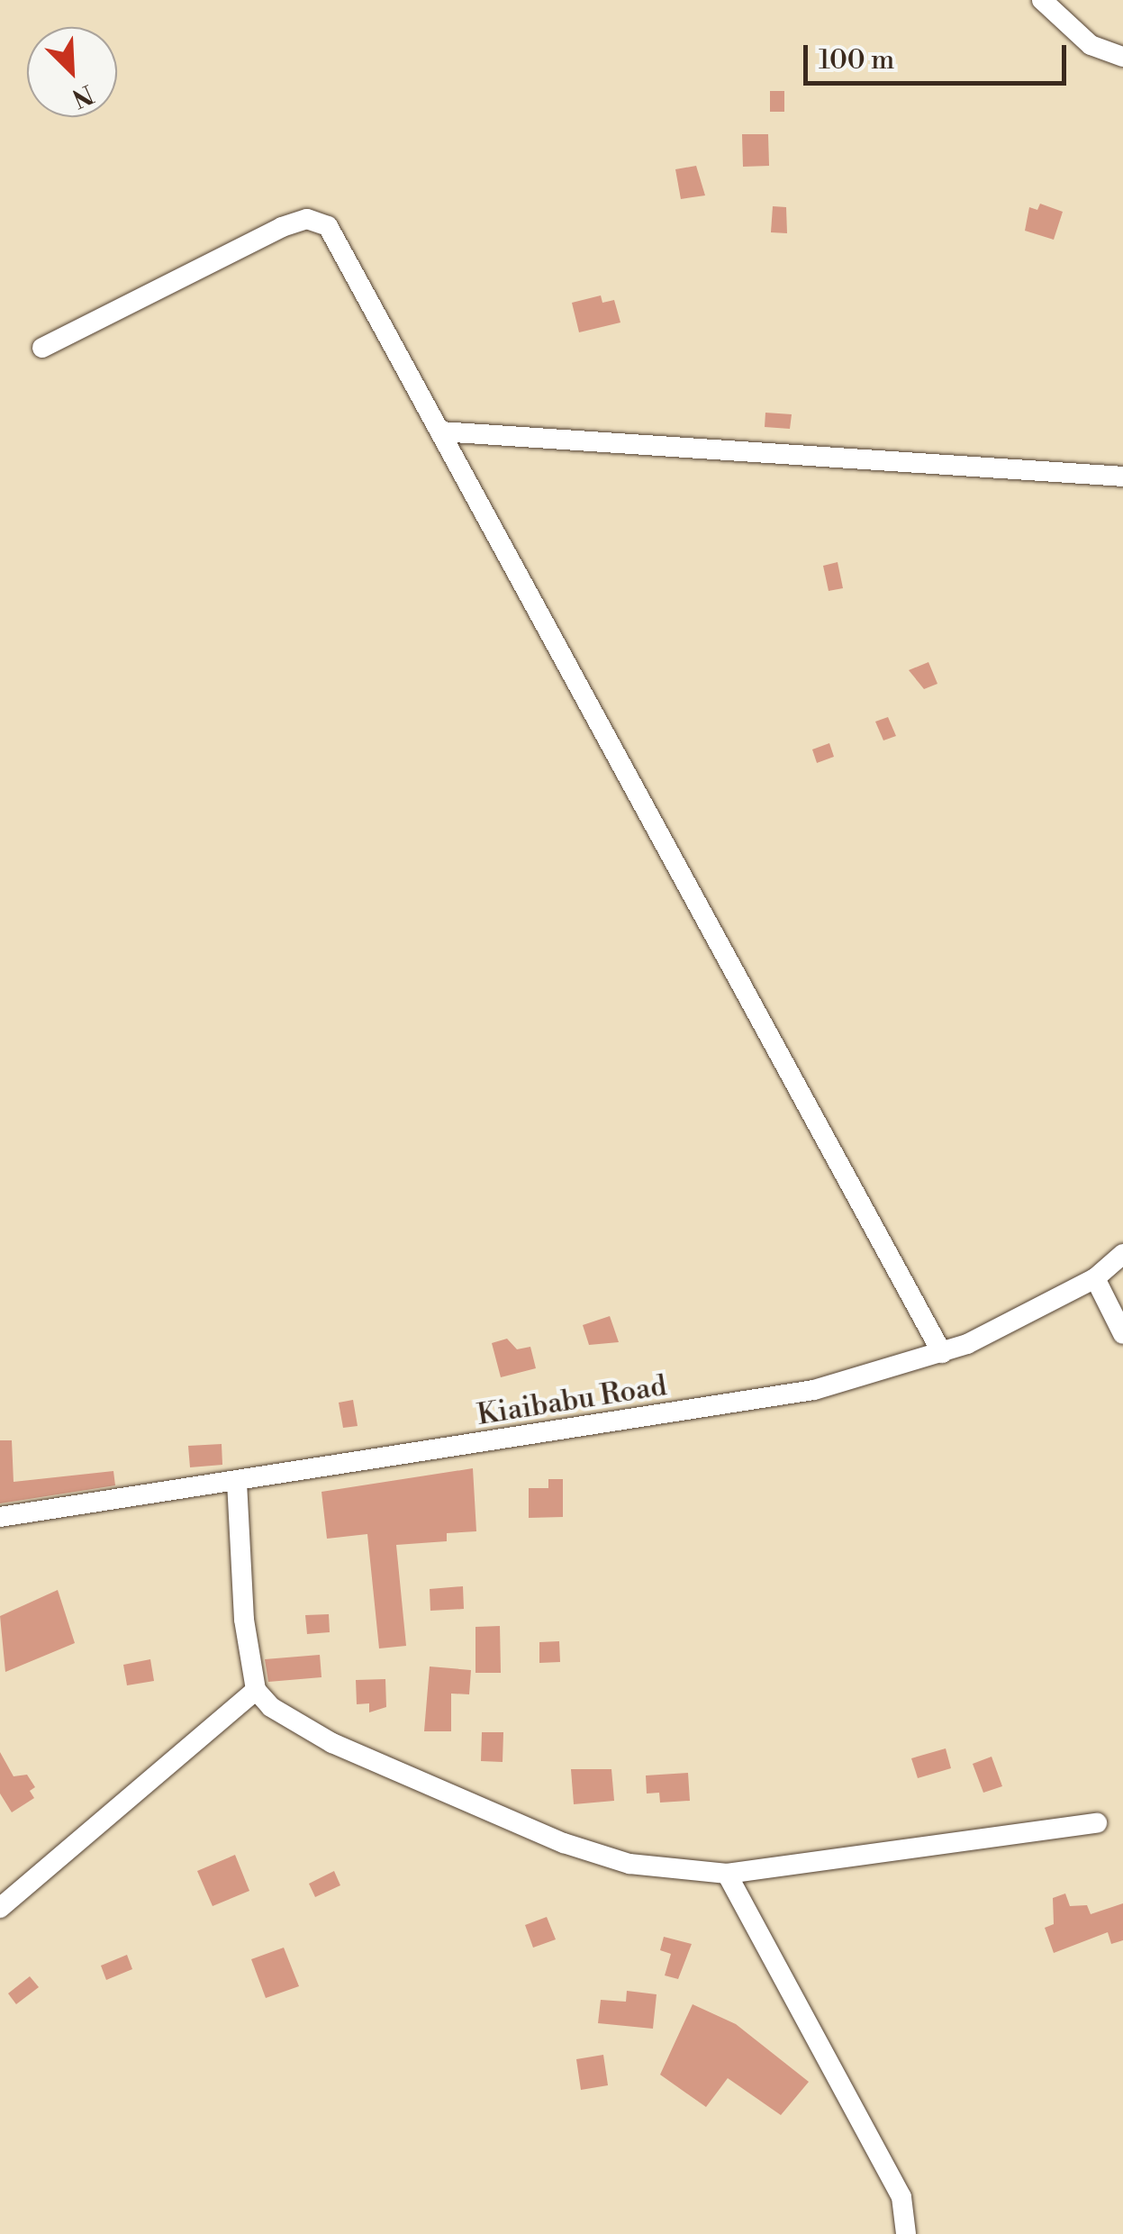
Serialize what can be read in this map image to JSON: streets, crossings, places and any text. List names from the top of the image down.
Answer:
{
  "streets": {
    "street": ["Kiaibabu Road"]
  },
  "scale_bar": "100 m",
  "north": "bottom right"
}
